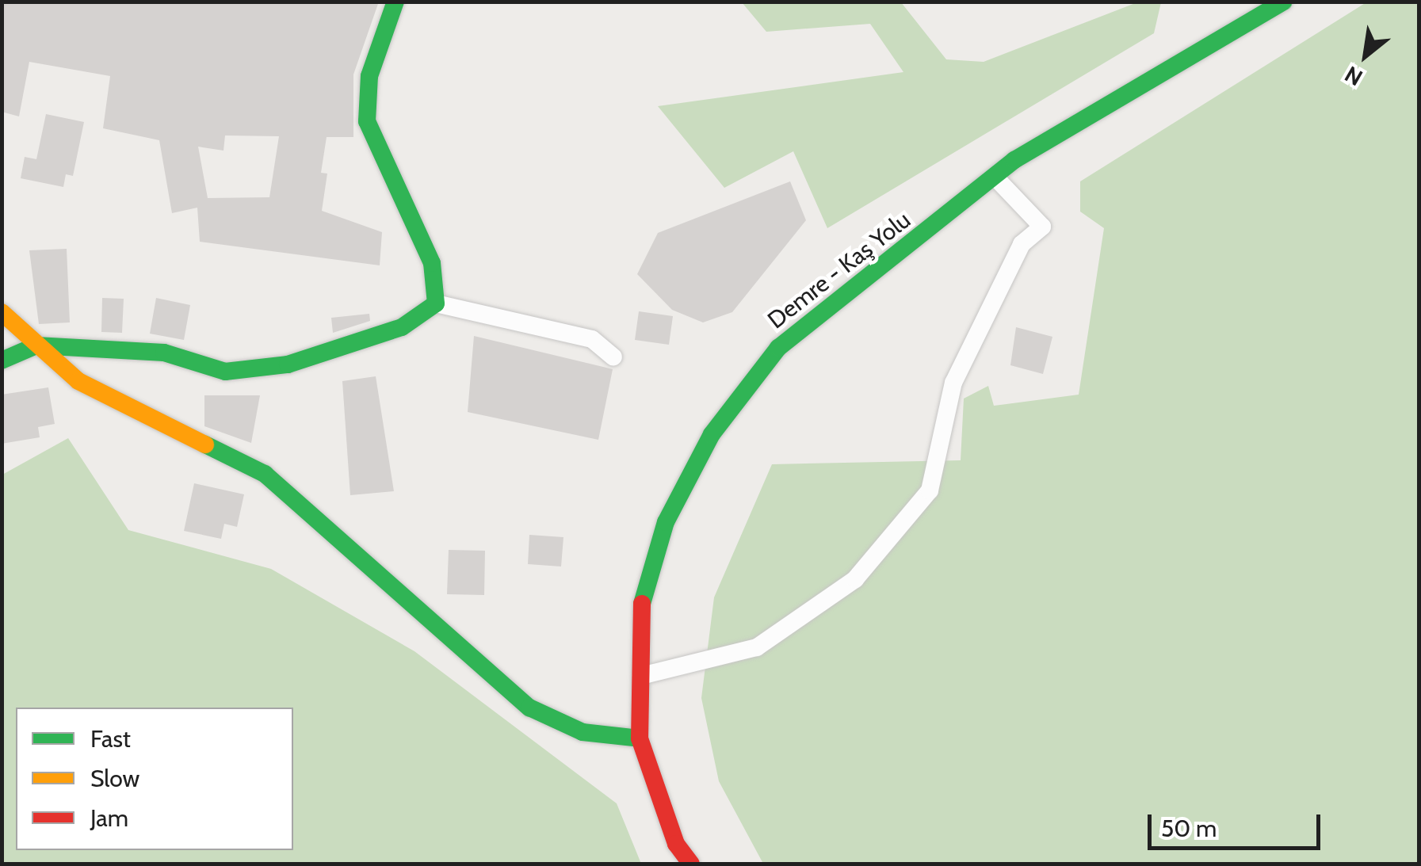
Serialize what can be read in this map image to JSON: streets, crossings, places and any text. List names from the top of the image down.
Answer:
{
  "streets": {
    "main road": ["Demre - Kaş Yolu"]
  },
  "legend": ["Fast", "Slow", "Jam"],
  "scale_bar": "50 m",
  "north": "bottom left"
}
